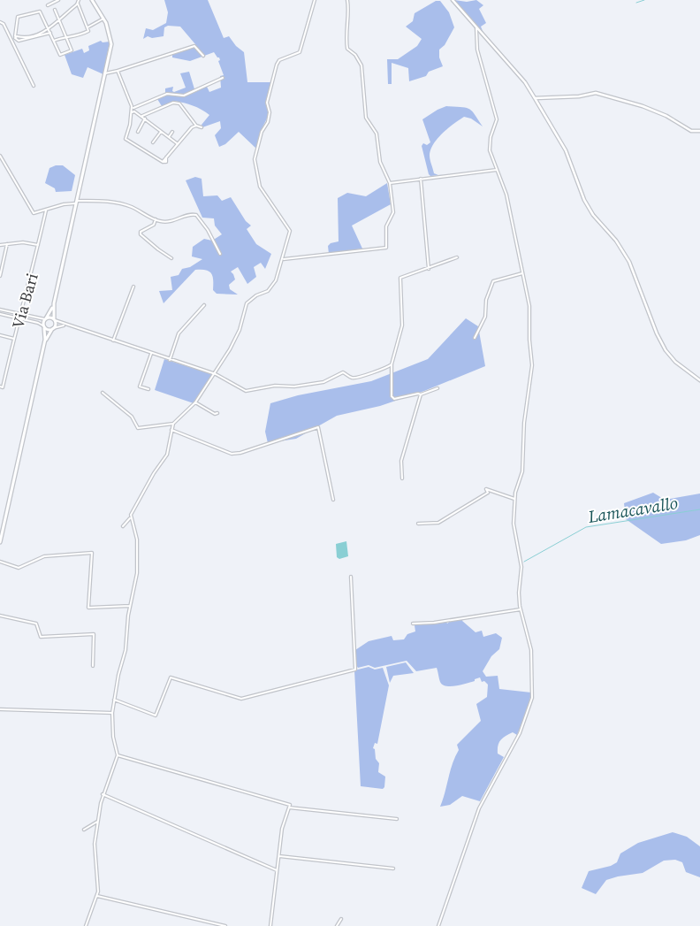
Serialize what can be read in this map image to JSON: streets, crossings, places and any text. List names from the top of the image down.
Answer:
{
  "streets": {
    "street": ["Via Bari"]
  },
  "water": ["Lamacavallo"]
}
